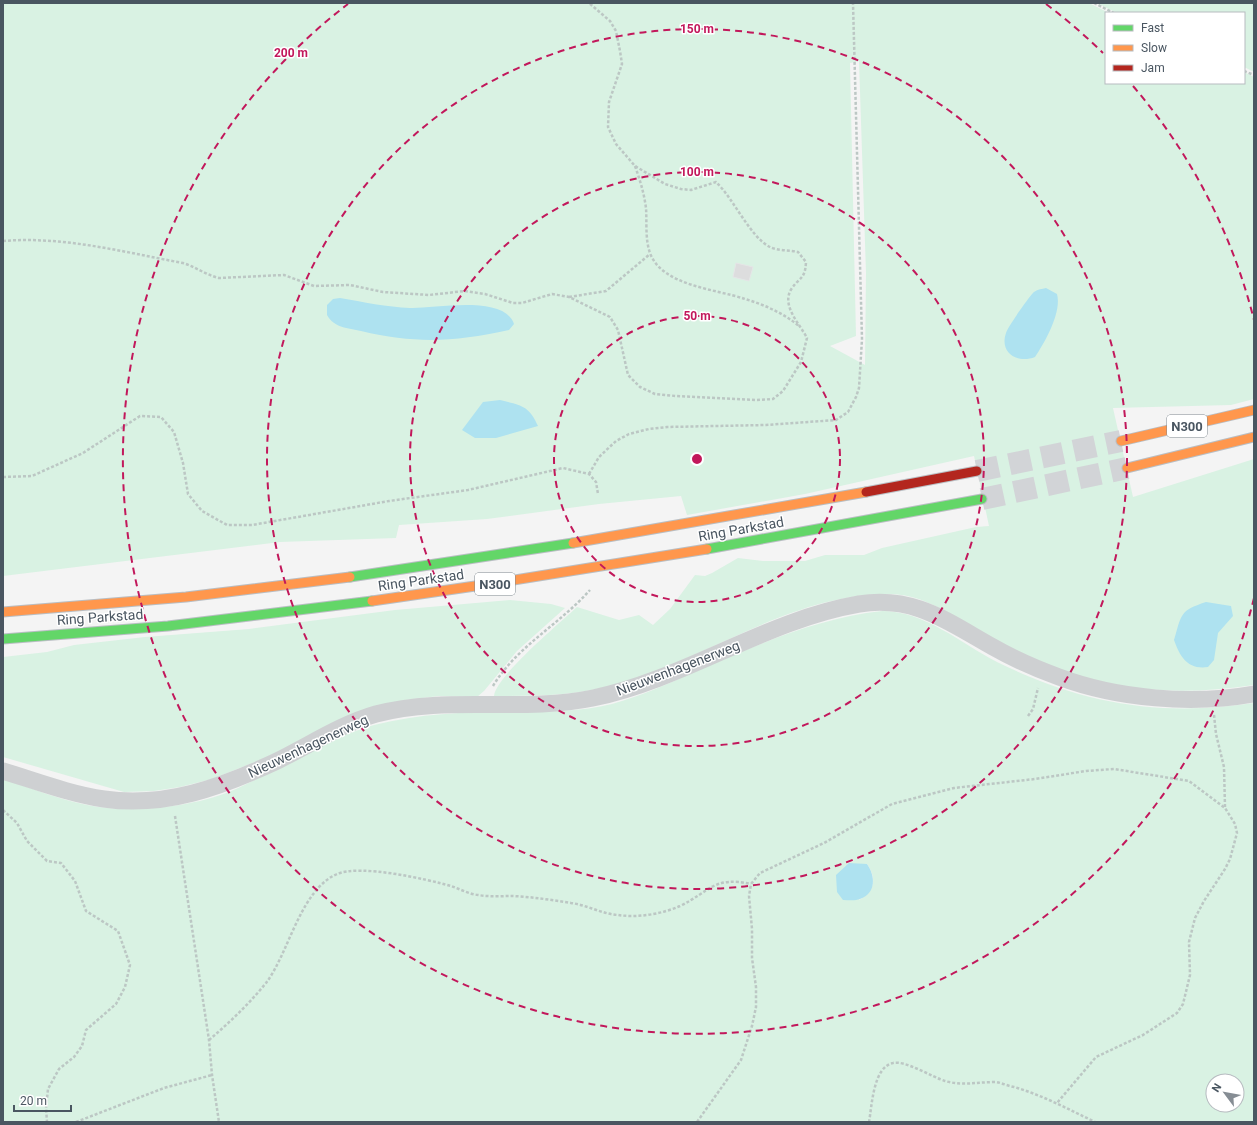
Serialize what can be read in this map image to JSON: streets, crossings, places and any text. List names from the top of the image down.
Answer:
{
  "streets": {
    "highway": ["N300", "Ring Parkstad"],
    "street": ["Nieuwenhagenerweg"]
  },
  "legend": ["Fast", "Slow", "Jam"],
  "scale_bar": "20 m",
  "north": "top left",
  "rings": [
    "150 m",
    "200 m",
    "100 m",
    "50 m"
  ]
}
